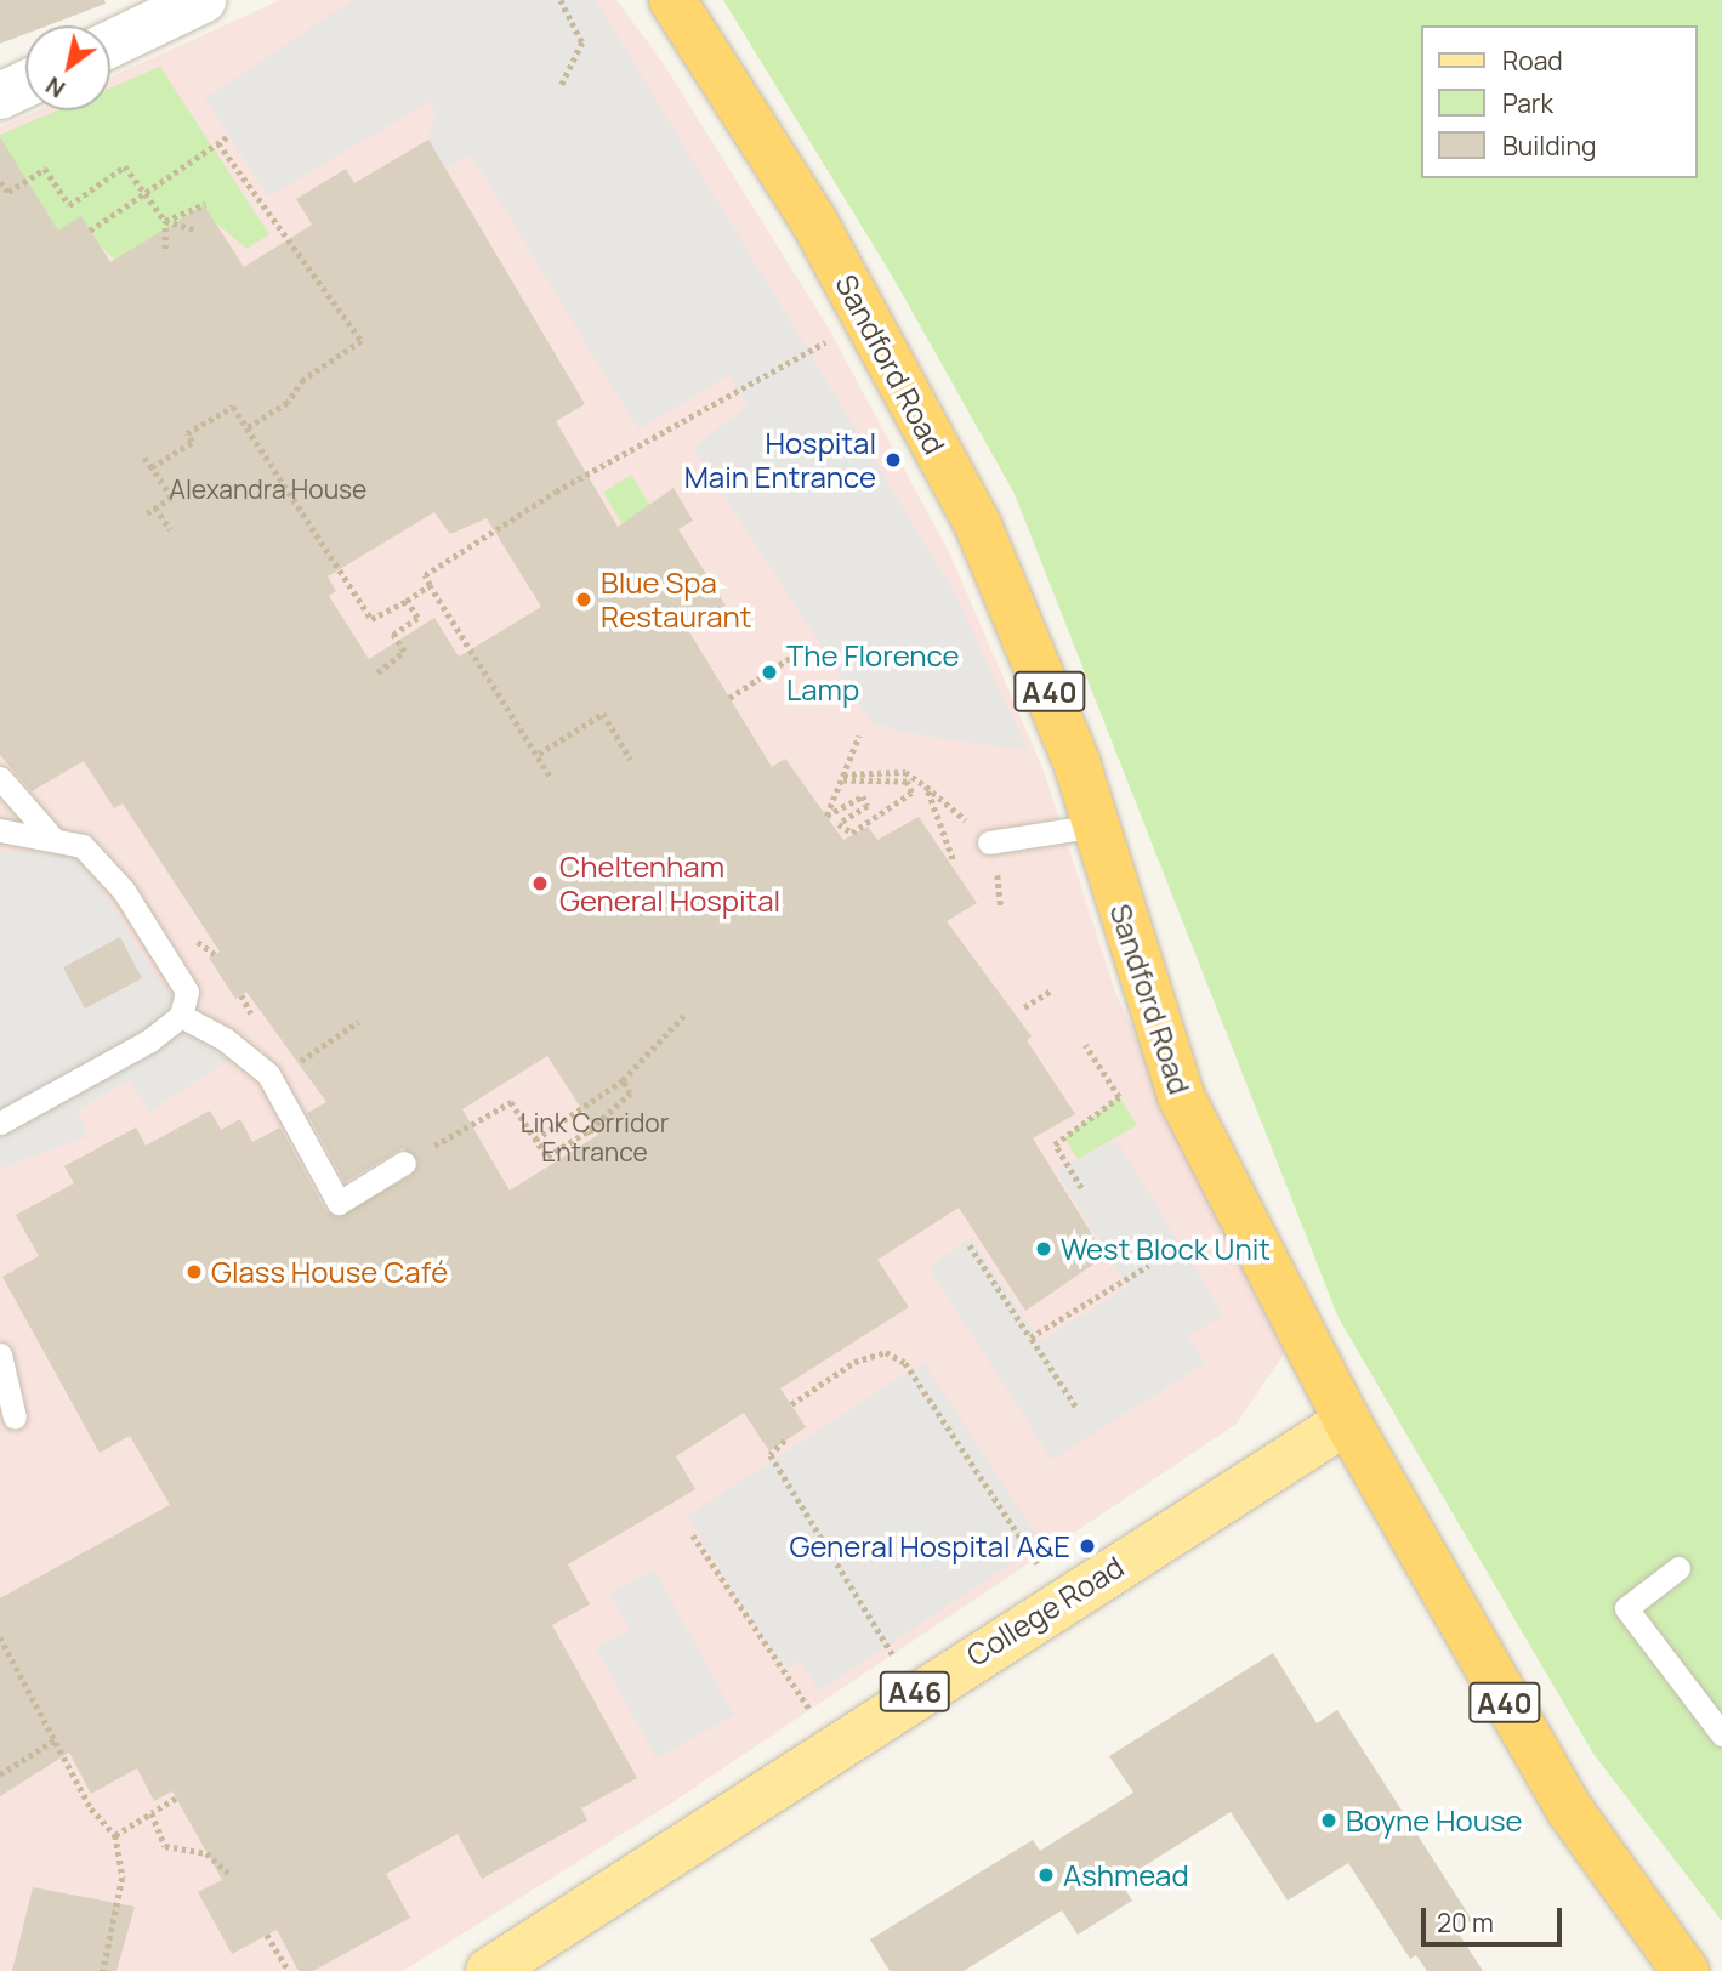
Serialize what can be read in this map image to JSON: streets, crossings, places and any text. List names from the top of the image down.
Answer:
{
  "streets": {
    "highway": ["Sandford Road", "A40"],
    "main road": ["College Road", "A46"]
  },
  "crossings": [
    ["Sandford Road", "College Road"]
  ],
  "places": [
    "Hospital Main Entrance",
    "Blue Spa Restaurant",
    "The Florence Lamp",
    "Cheltenham General Hospital",
    "West Block Unit",
    "Glass House Café",
    "General Hospital A&E",
    "Boyne House",
    "Ashmead"
  ],
  "house_numbers": ["Alexandra House", "Link Corridor Entrance"],
  "legend": ["Road", "Park", "Building"],
  "scale_bar": "20 m",
  "north": "bottom left"
}
